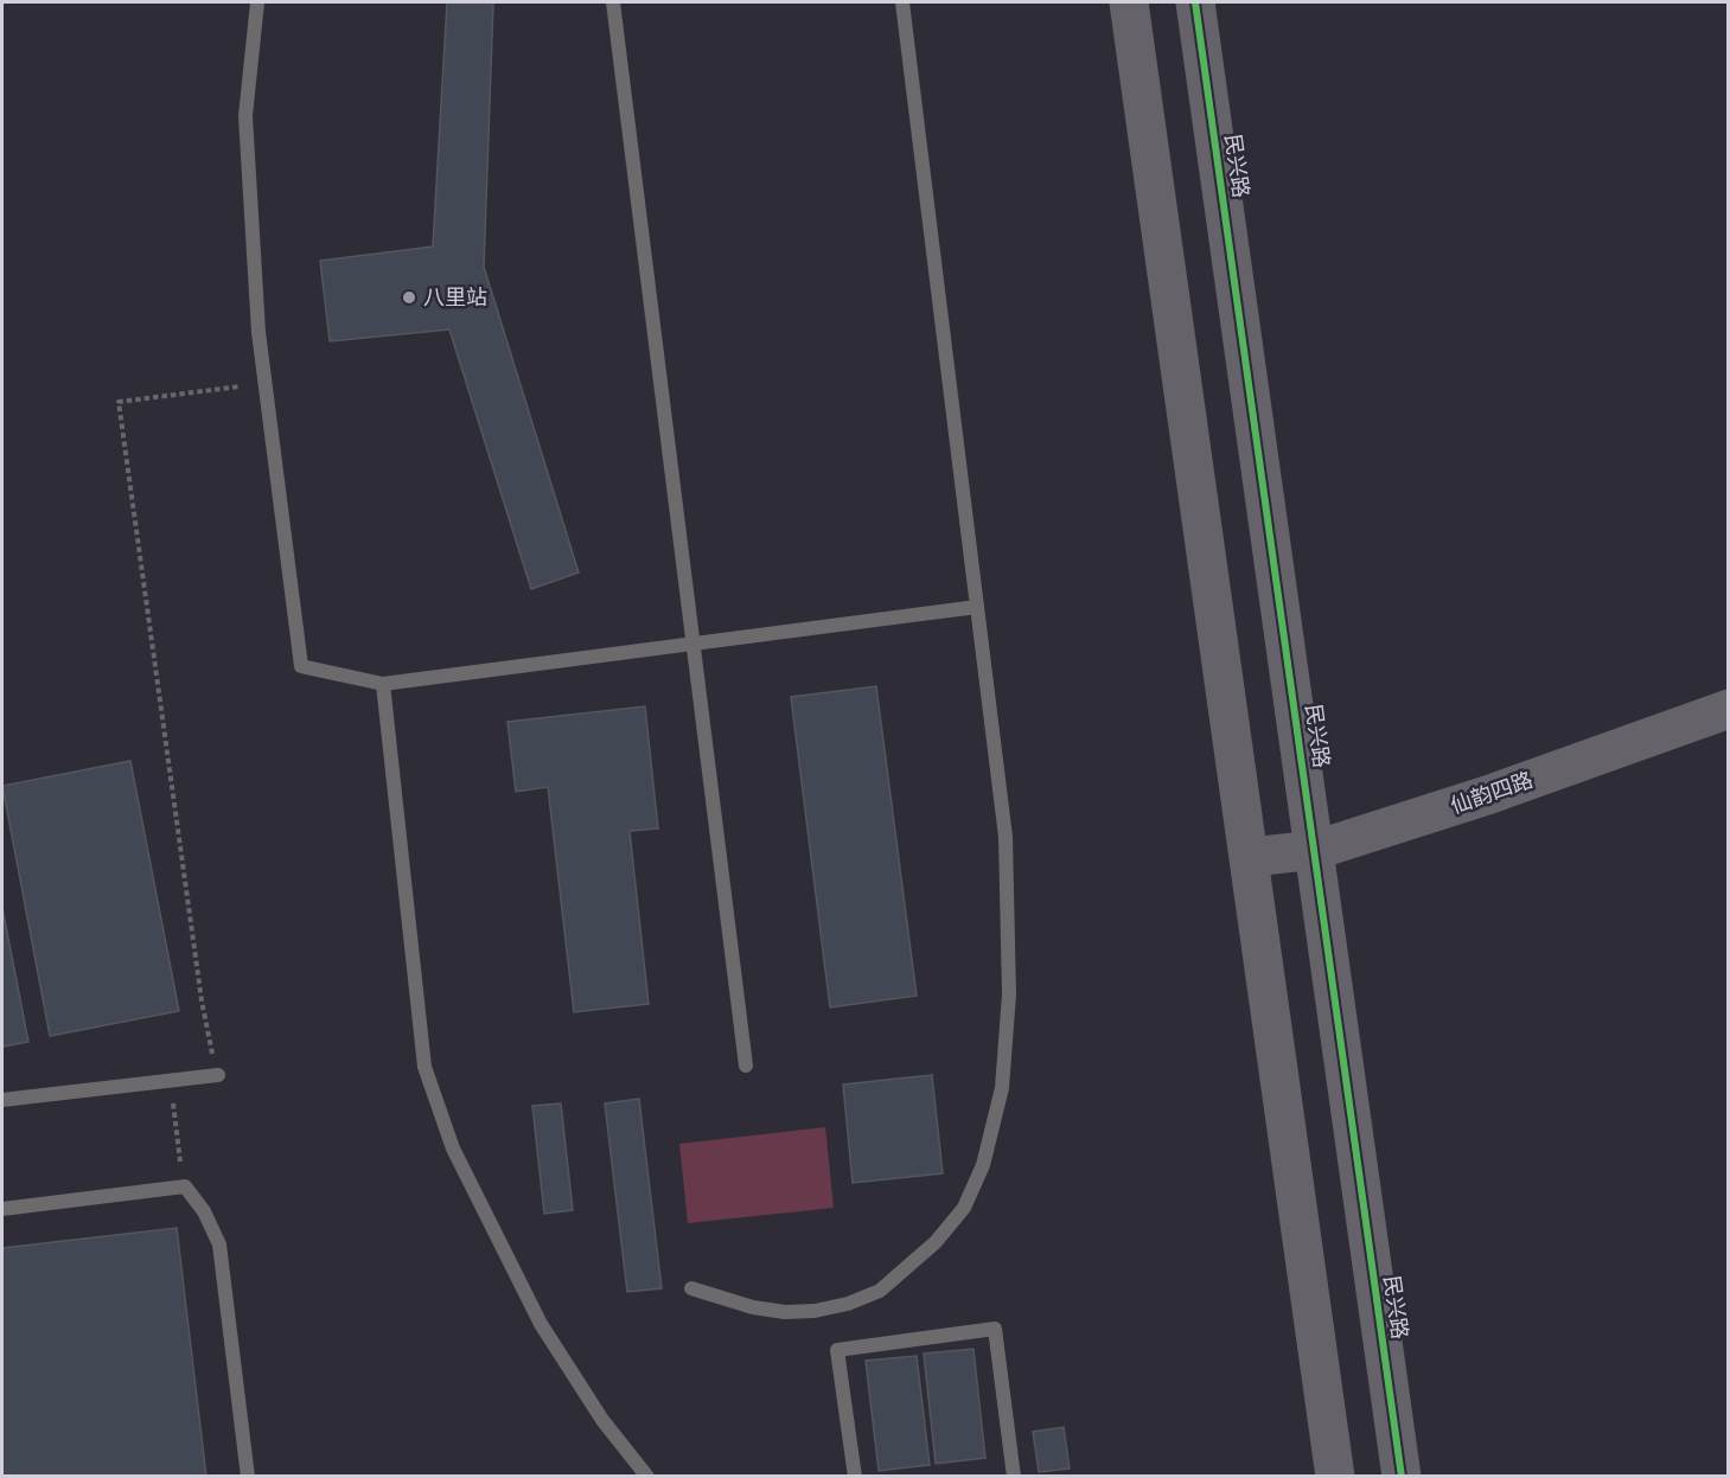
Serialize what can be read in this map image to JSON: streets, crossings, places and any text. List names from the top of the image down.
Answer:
{
  "streets": {
    "street": ["民兴路", "仙韵四路"]
  },
  "crossings": [
    ["民兴路", "仙韵四路"]
  ],
  "places": ["八里站"]
}
